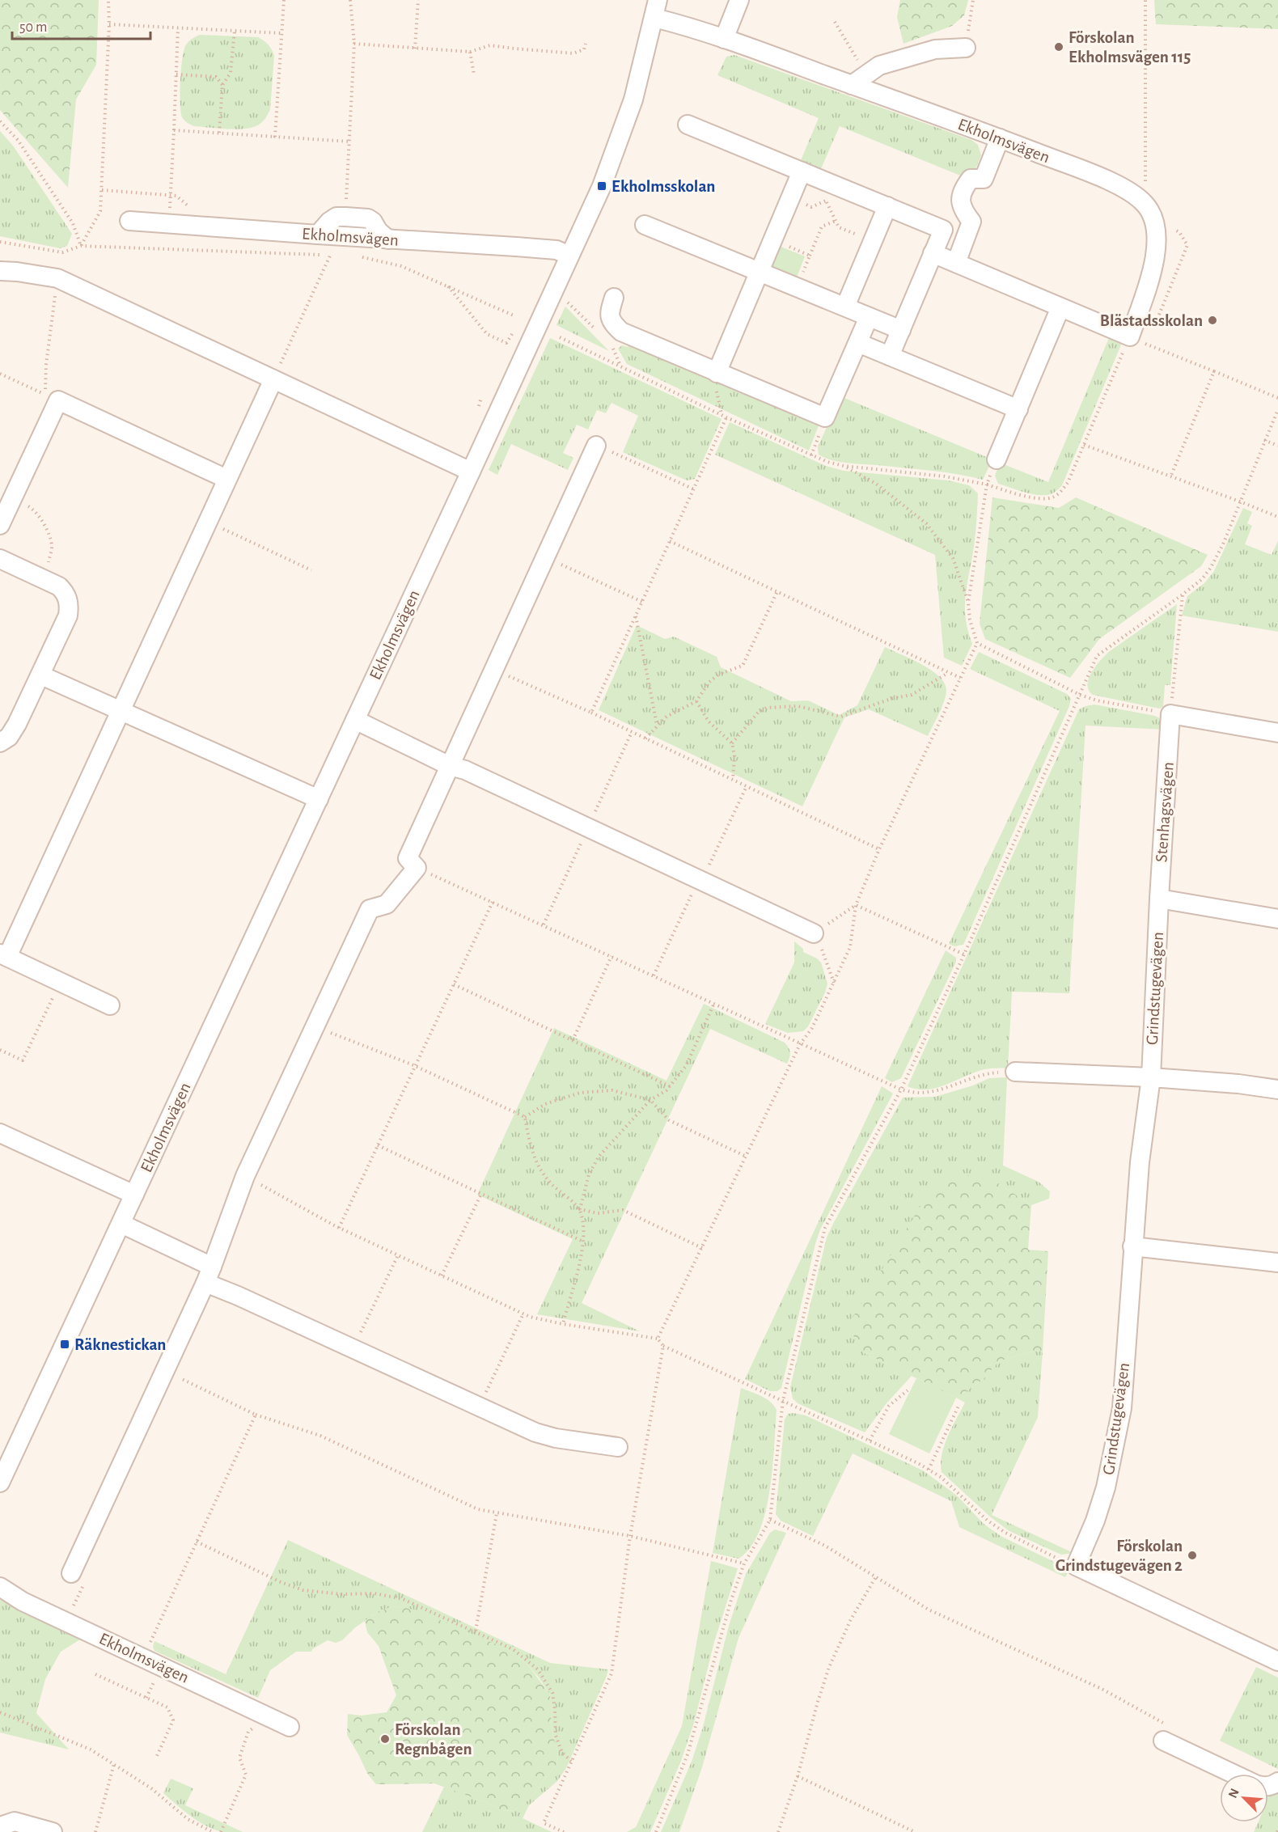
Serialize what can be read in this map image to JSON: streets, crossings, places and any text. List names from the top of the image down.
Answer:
{
  "streets": {
    "street": ["Ekholmsvägen", "Stenhagsvägen", "Grindstugevägen"]
  },
  "crossings": [
    ["Stenhagsvägen", "Grindstugevägen"]
  ],
  "places": {
    "other": [
      "Förskolan Ekholmsvägen 115",
      "Blästadsskolan",
      "Förskolan Grindstugevägen 2",
      "Förskolan Regnbågen"
    ],
    "transit": ["Ekholmsskolan", "Räknestickan"]
  },
  "scale_bar": "50 m",
  "north": "top left"
}
